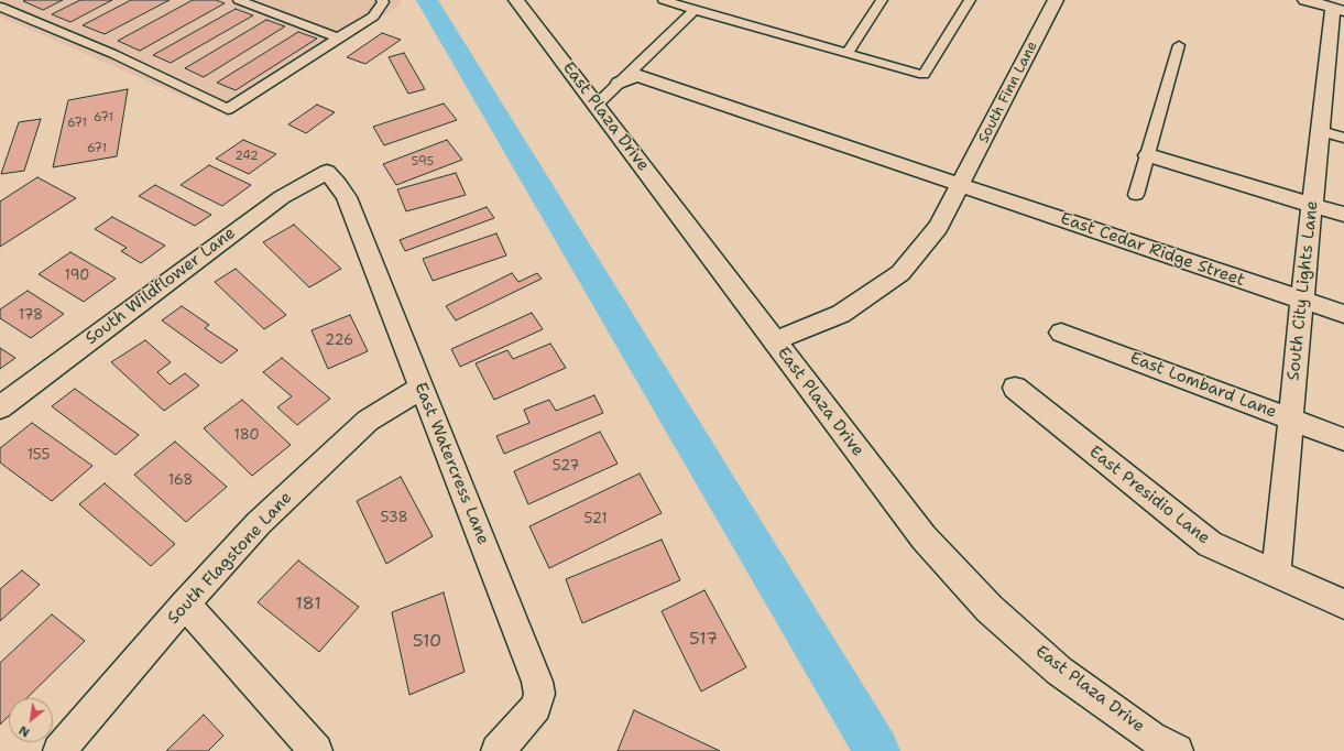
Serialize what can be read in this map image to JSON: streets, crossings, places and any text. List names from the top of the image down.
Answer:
{
  "streets": {
    "street": [
      "South Finn Lane",
      "East Plaza Drive",
      "East Cedar Ridge Street",
      "South Wildflower Lane",
      "South City Lights Lane",
      "East Lombard Lane",
      "East Watercress Lane",
      "East Presidio Lane",
      "South Flagstone Lane"
    ]
  },
  "crossings": [
    ["South Finn Lane", "East Plaza Drive"],
    ["South Finn Lane", "East Cedar Ridge Street"],
    ["East Cedar Ridge Street", "South City Lights Lane"],
    ["South Wildflower Lane", "East Watercress Lane"],
    ["South City Lights Lane", "East Lombard Lane"],
    ["South City Lights Lane", "East Presidio Lane"],
    ["East Watercress Lane", "South Flagstone Lane"]
  ],
  "house_numbers": [
    "671",
    "671",
    "671",
    "242",
    "595",
    "190",
    "178",
    "226",
    "180",
    "155",
    "527",
    "168",
    "538",
    "521",
    "181",
    "517",
    "510"
  ],
  "north": "bottom left"
}
